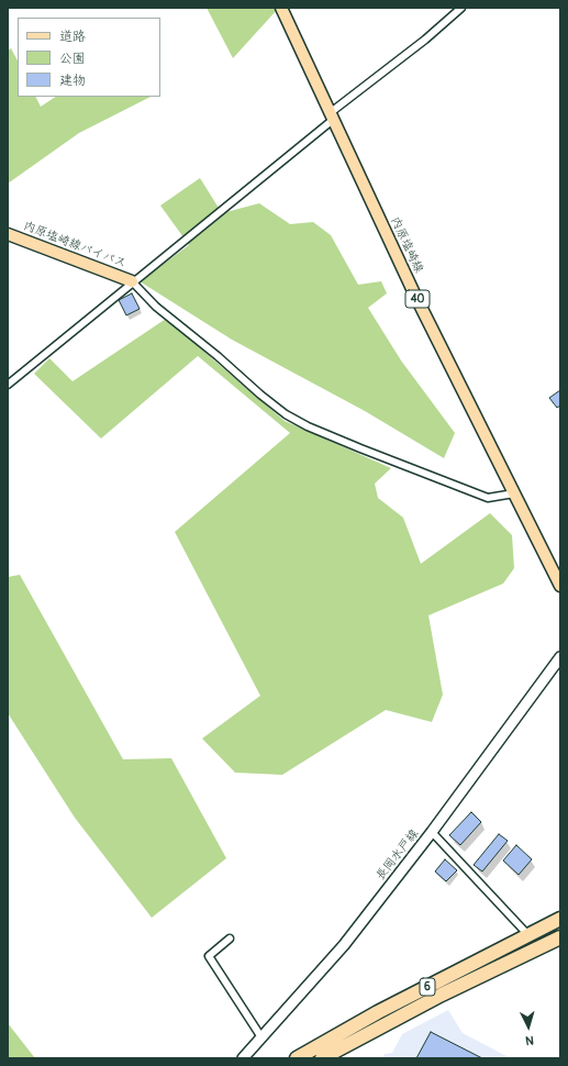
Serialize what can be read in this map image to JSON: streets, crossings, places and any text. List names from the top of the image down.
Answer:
{
  "streets": {
    "highway": ["6"],
    "main road": [
      "内原塩崎線バイパス",
      "内原塩崎線",
      "40",
      "長岡水戸線"
    ]
  },
  "legend": ["道路", "公園", "建物"],
  "north": "bottom"
}
